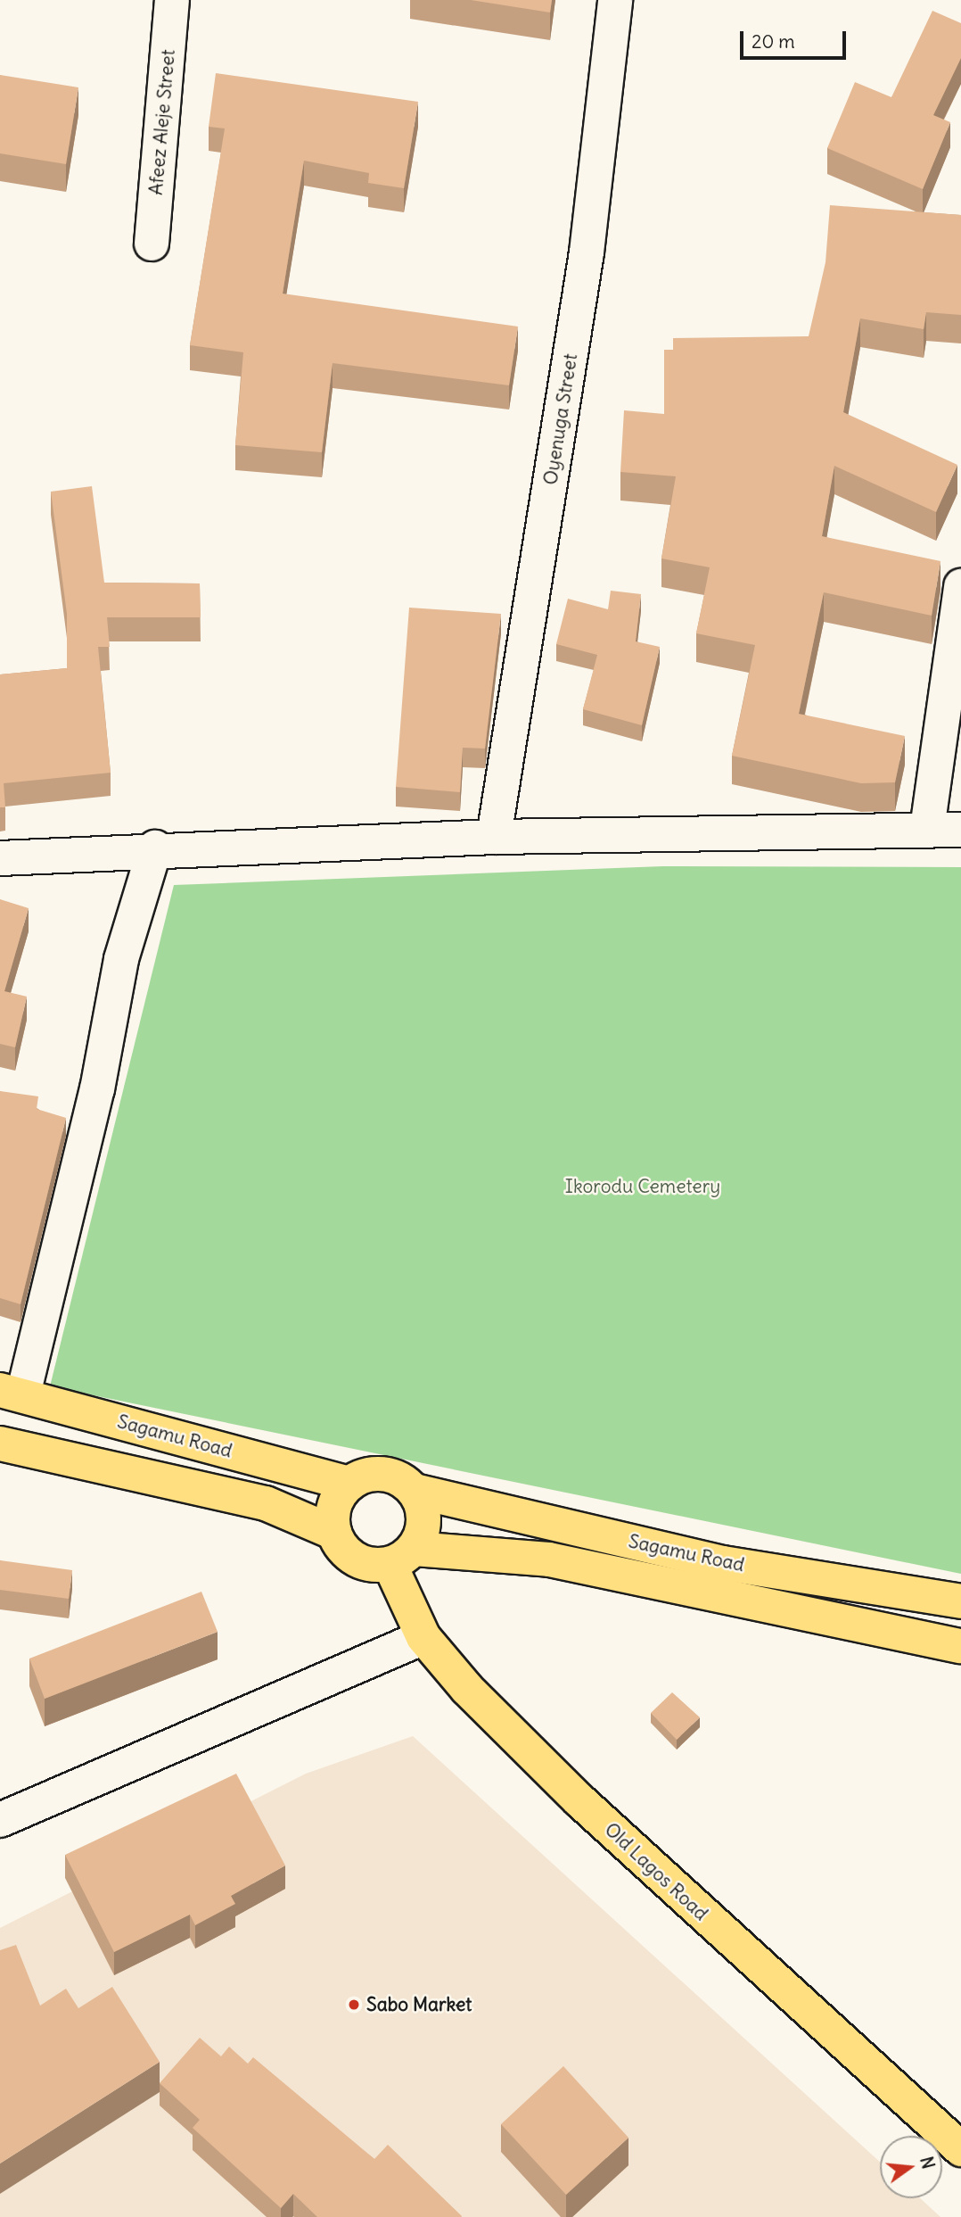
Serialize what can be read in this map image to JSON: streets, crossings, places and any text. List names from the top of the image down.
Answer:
{
  "streets": {
    "main road": ["Sagamu Road", "Old Lagos Road"],
    "street": ["Afeez Aleje Street", "Oyenuga Street"]
  },
  "crossings": [
    ["Sagamu Road", "Old Lagos Road"]
  ],
  "parks": ["Ikorodu Cemetery"],
  "places": ["Sabo Market"],
  "scale_bar": "20 m",
  "north": "right"
}
